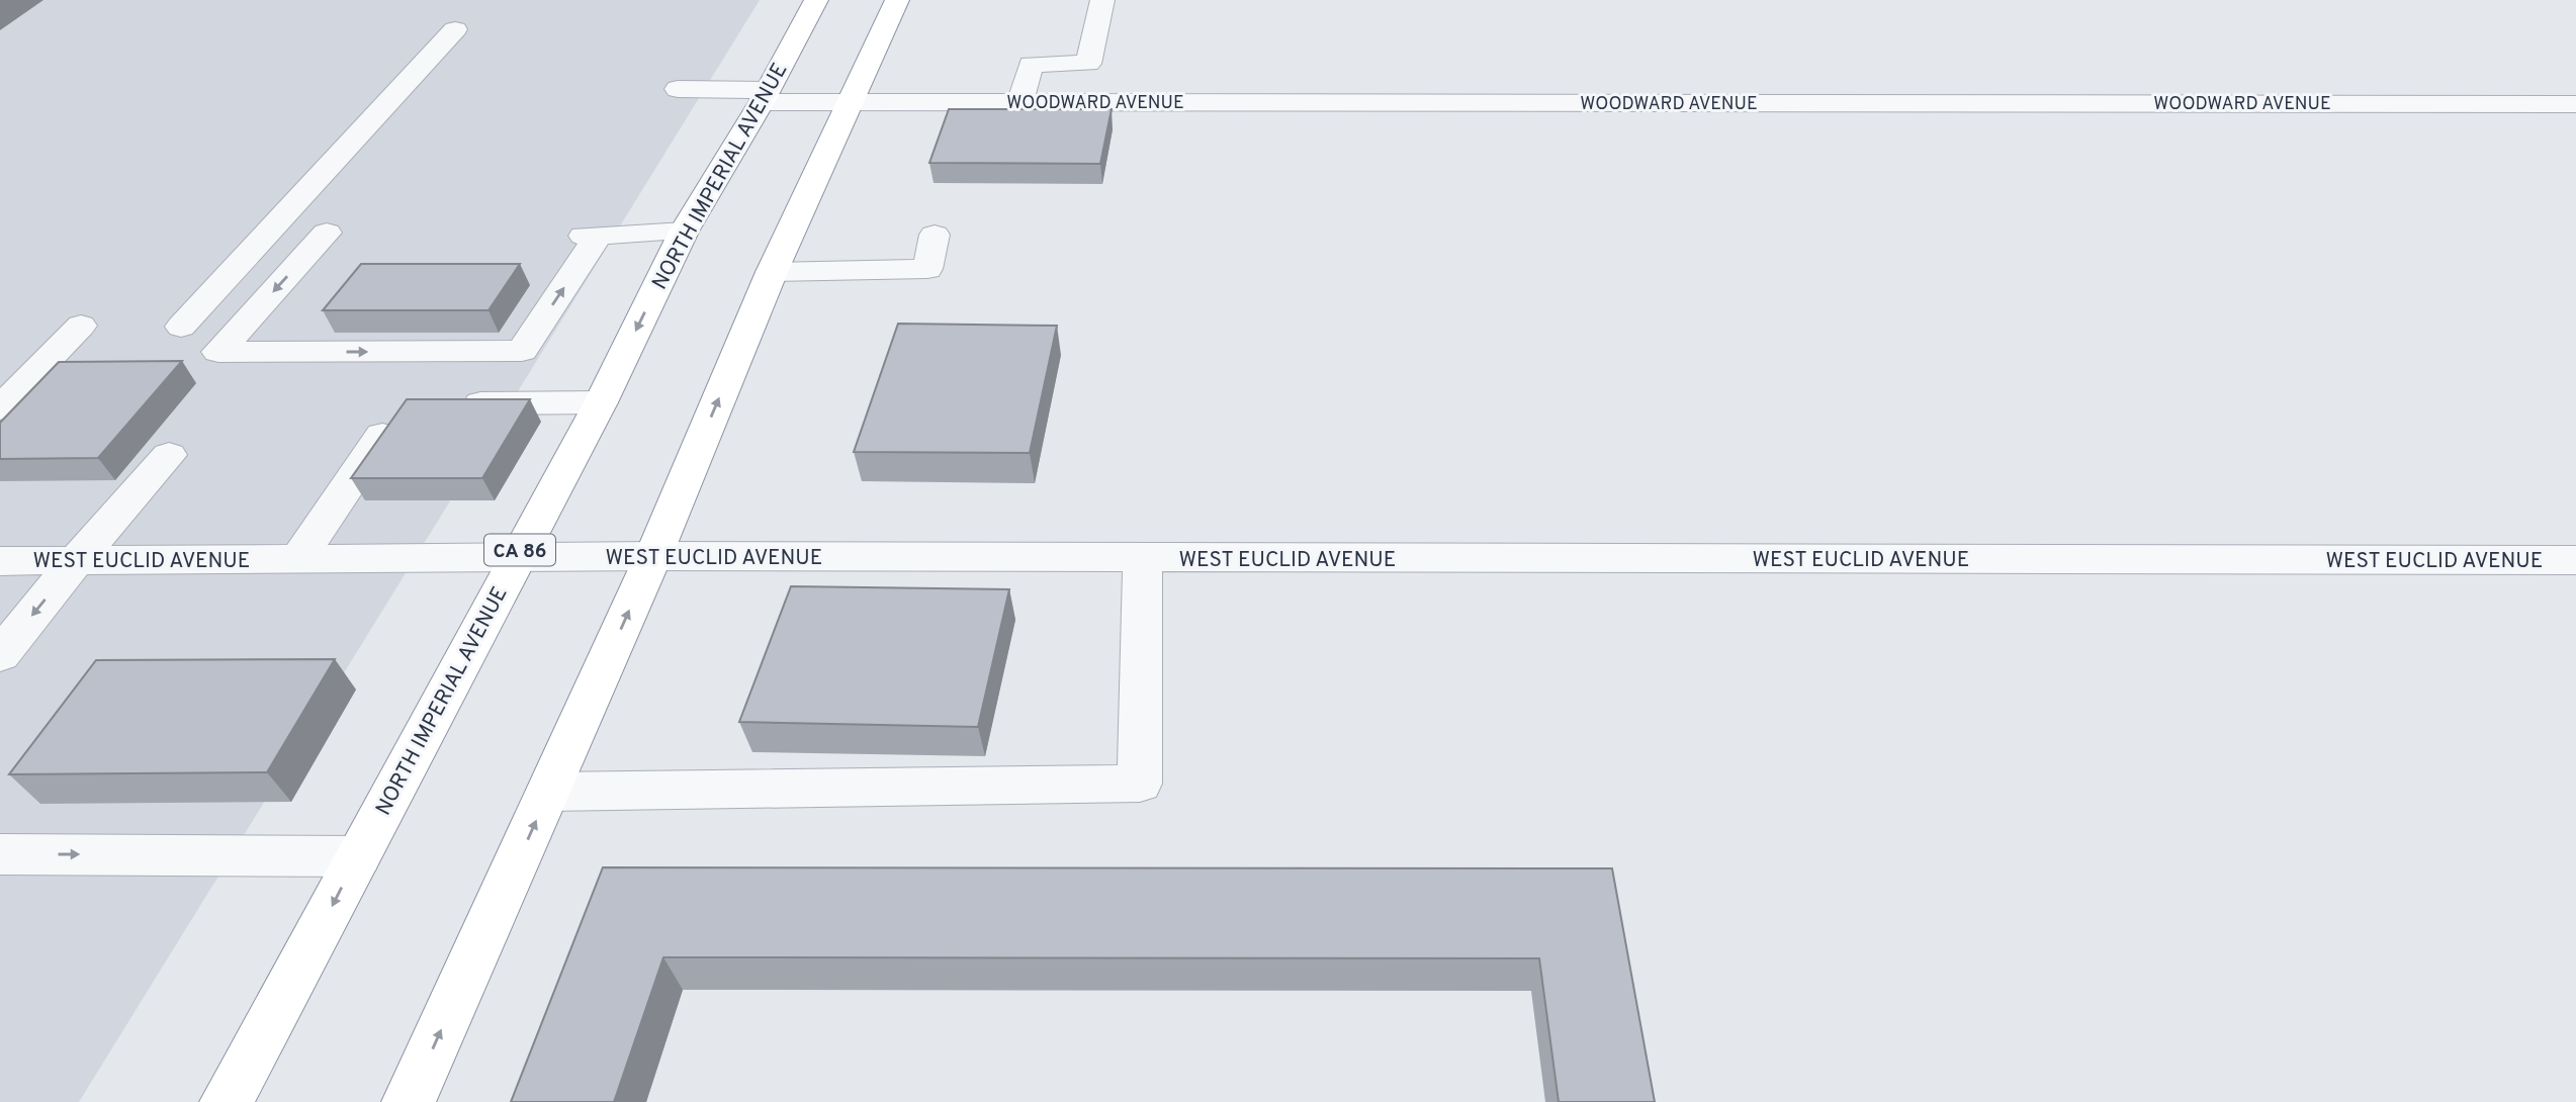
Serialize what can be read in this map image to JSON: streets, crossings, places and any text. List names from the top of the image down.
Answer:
{
  "streets": {
    "highway": ["NORTH IMPERIAL AVENUE", "CA 86"],
    "street": ["WOODWARD AVENUE", "WEST EUCLID AVENUE"]
  },
  "crossings": [
    ["WOODWARD AVENUE", "NORTH IMPERIAL AVENUE"],
    ["NORTH IMPERIAL AVENUE", "WEST EUCLID AVENUE"]
  ]
}
